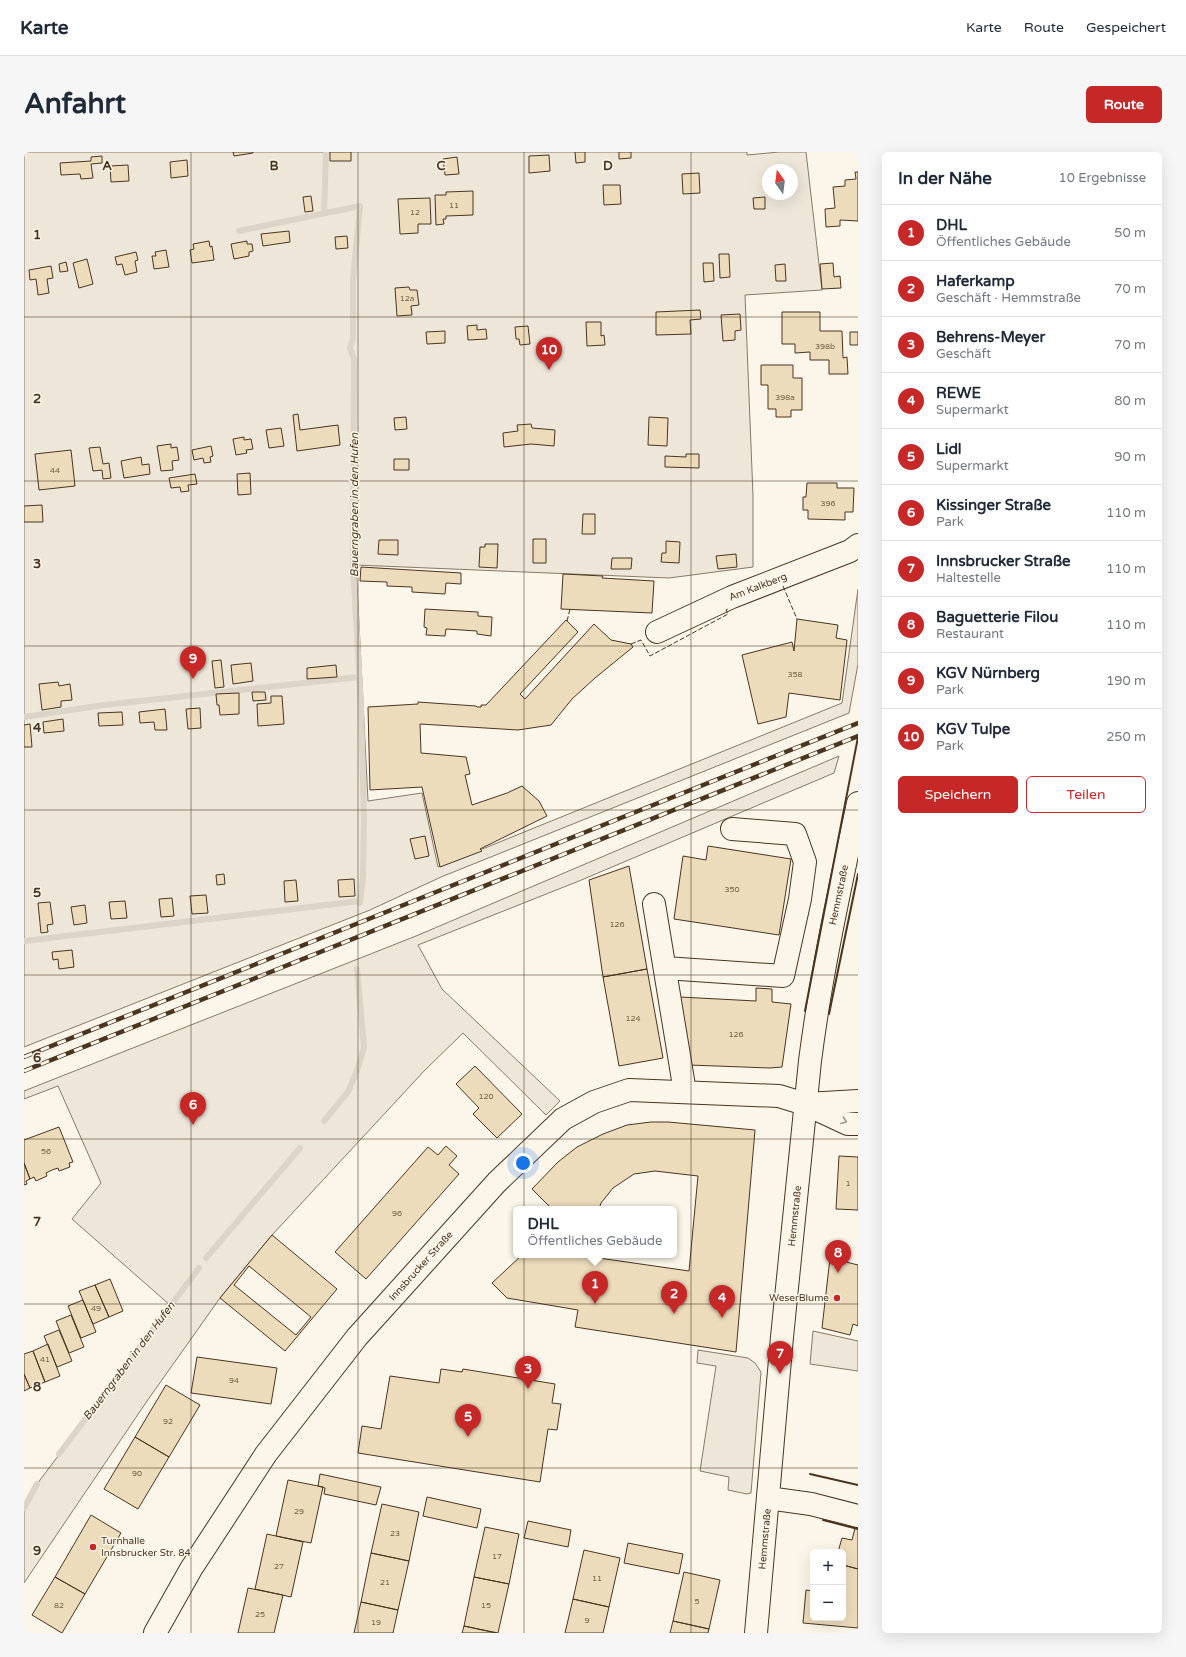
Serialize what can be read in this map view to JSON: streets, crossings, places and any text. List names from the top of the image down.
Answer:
{
  "streets": {
    "street": ["Am Kalkberg", "Hemmstraße", "Innsbrucker Straße"]
  },
  "crossings": [
    ["Hemmstraße", "Innsbrucker Straße"]
  ],
  "water": ["Bauerngraben in den Hufen"],
  "places": ["WeserBlume", "Turnhalle Innsbrucker Str. 84"],
  "house_numbers": [
    "11",
    "12",
    "12a",
    "398b",
    "398a",
    "44",
    "396",
    "358",
    "350",
    "126",
    "124",
    "126",
    "120",
    "56",
    "1",
    "96",
    "49",
    "41",
    "94",
    "92",
    "90",
    "29",
    "23",
    "17",
    "27",
    "11",
    "21",
    "5",
    "82",
    "15",
    "25",
    "9",
    "19"
  ],
  "north": "top",
  "page": {
    "header": "Karte",
    "nav": ["Karte", "Route", "Gespeichert"],
    "buttons": [
      "Route",
      ["Speichern", "Teilen"]
    ],
    "title": "Anfahrt",
    "heading": ["In der Nähe", "10 Ergebnisse"],
    "list": [
      {
        "mark": "1",
        "name": "DHL",
        "note": "Öffentliches Gebäude",
        "value": "50 m"
      },
      {
        "mark": "2",
        "name": "Haferkamp",
        "note": "Geschäft · Hemmstraße",
        "value": "70 m"
      },
      {
        "mark": "3",
        "name": "Behrens-Meyer",
        "note": "Geschäft",
        "value": "70 m"
      },
      {
        "mark": "4",
        "name": "REWE",
        "note": "Supermarkt",
        "value": "80 m"
      },
      {
        "mark": "5",
        "name": "Lidl",
        "note": "Supermarkt",
        "value": "90 m"
      },
      {
        "mark": "6",
        "name": "Kissinger Straße",
        "note": "Park",
        "value": "110 m"
      },
      {
        "mark": "7",
        "name": "Innsbrucker Straße",
        "note": "Haltestelle",
        "value": "110 m"
      },
      {
        "mark": "8",
        "name": "Baguetterie Filou",
        "note": "Restaurant",
        "value": "110 m"
      },
      {
        "mark": "9",
        "name": "KGV Nürnberg",
        "note": "Park",
        "value": "190 m"
      },
      {
        "mark": "10",
        "name": "KGV Tulpe",
        "note": "Park",
        "value": "250 m"
      }
    ],
    "pins": [
      "10",
      "9",
      "6",
      "8",
      "1",
      "2",
      "4",
      "7",
      "3",
      "5"
    ],
    "popup": ["DHL", "Öffentliches Gebäude"],
    "map_buttons": ["+", "−"]
  },
  "grid": {
    "columns": [
      "A",
      "B",
      "C",
      "D"
    ],
    "rows": [
      "1",
      "2",
      "3",
      "4",
      "5",
      "6",
      "7",
      "8",
      "9"
    ]
  }
}
